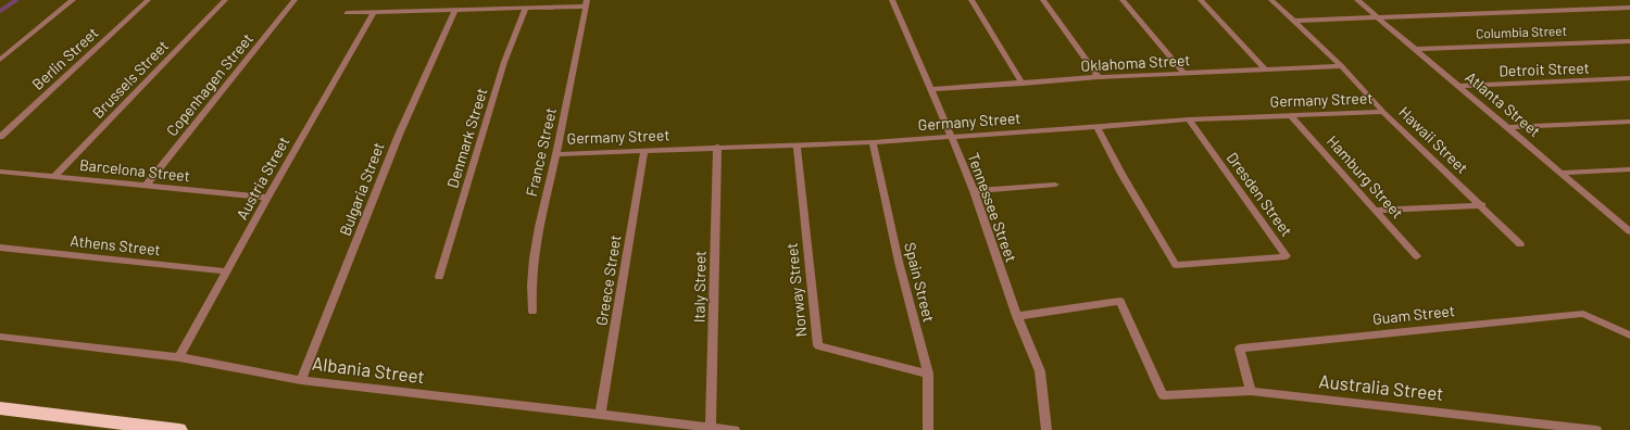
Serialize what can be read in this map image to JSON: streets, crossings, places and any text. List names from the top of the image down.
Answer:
{
  "streets": {
    "street": [
      "Columbia Street",
      "Berlin Street",
      "Oklahoma Street",
      "Detroit Street",
      "Brussels Street",
      "Copenhagen Street",
      "Germany Street",
      "Atlanta Street",
      "Denmark Street",
      "Hawaii Street",
      "France Street",
      "Barcelona Street",
      "Hamburg Street",
      "Austria Street",
      "Bulgaria Street",
      "Dresden Street",
      "Tennessee Street",
      "Athens Street",
      "Greece Street",
      "Spain Street",
      "Italy Street",
      "Norway Street",
      "Guam Street",
      "Albania Street",
      "Australia Street"
    ]
  },
  "crossings": [
    ["Columbia Street", "Atlanta Street"],
    ["Oklahoma Street", "Hawaii Street"],
    ["Oklahoma Street", "Tennessee Street"],
    ["Detroit Street", "Atlanta Street"],
    ["Brussels Street", "Barcelona Street"],
    ["Copenhagen Street", "Barcelona Street"],
    ["Germany Street", "Hawaii Street"],
    ["Germany Street", "France Street"],
    ["Germany Street", "Hamburg Street"],
    ["Germany Street", "Dresden Street"],
    ["Germany Street", "Tennessee Street"],
    ["Germany Street", "Greece Street"],
    ["Germany Street", "Spain Street"],
    ["Germany Street", "Italy Street"],
    ["Germany Street", "Norway Street"],
    ["Barcelona Street", "Austria Street"],
    ["Austria Street", "Athens Street"],
    ["Austria Street", "Albania Street"],
    ["Bulgaria Street", "Albania Street"],
    ["Tennessee Street", "Australia Street"],
    ["Greece Street", "Albania Street"],
    ["Spain Street", "Norway Street"],
    ["Italy Street", "Albania Street"],
    ["Guam Street", "Australia Street"]
  ]
}
